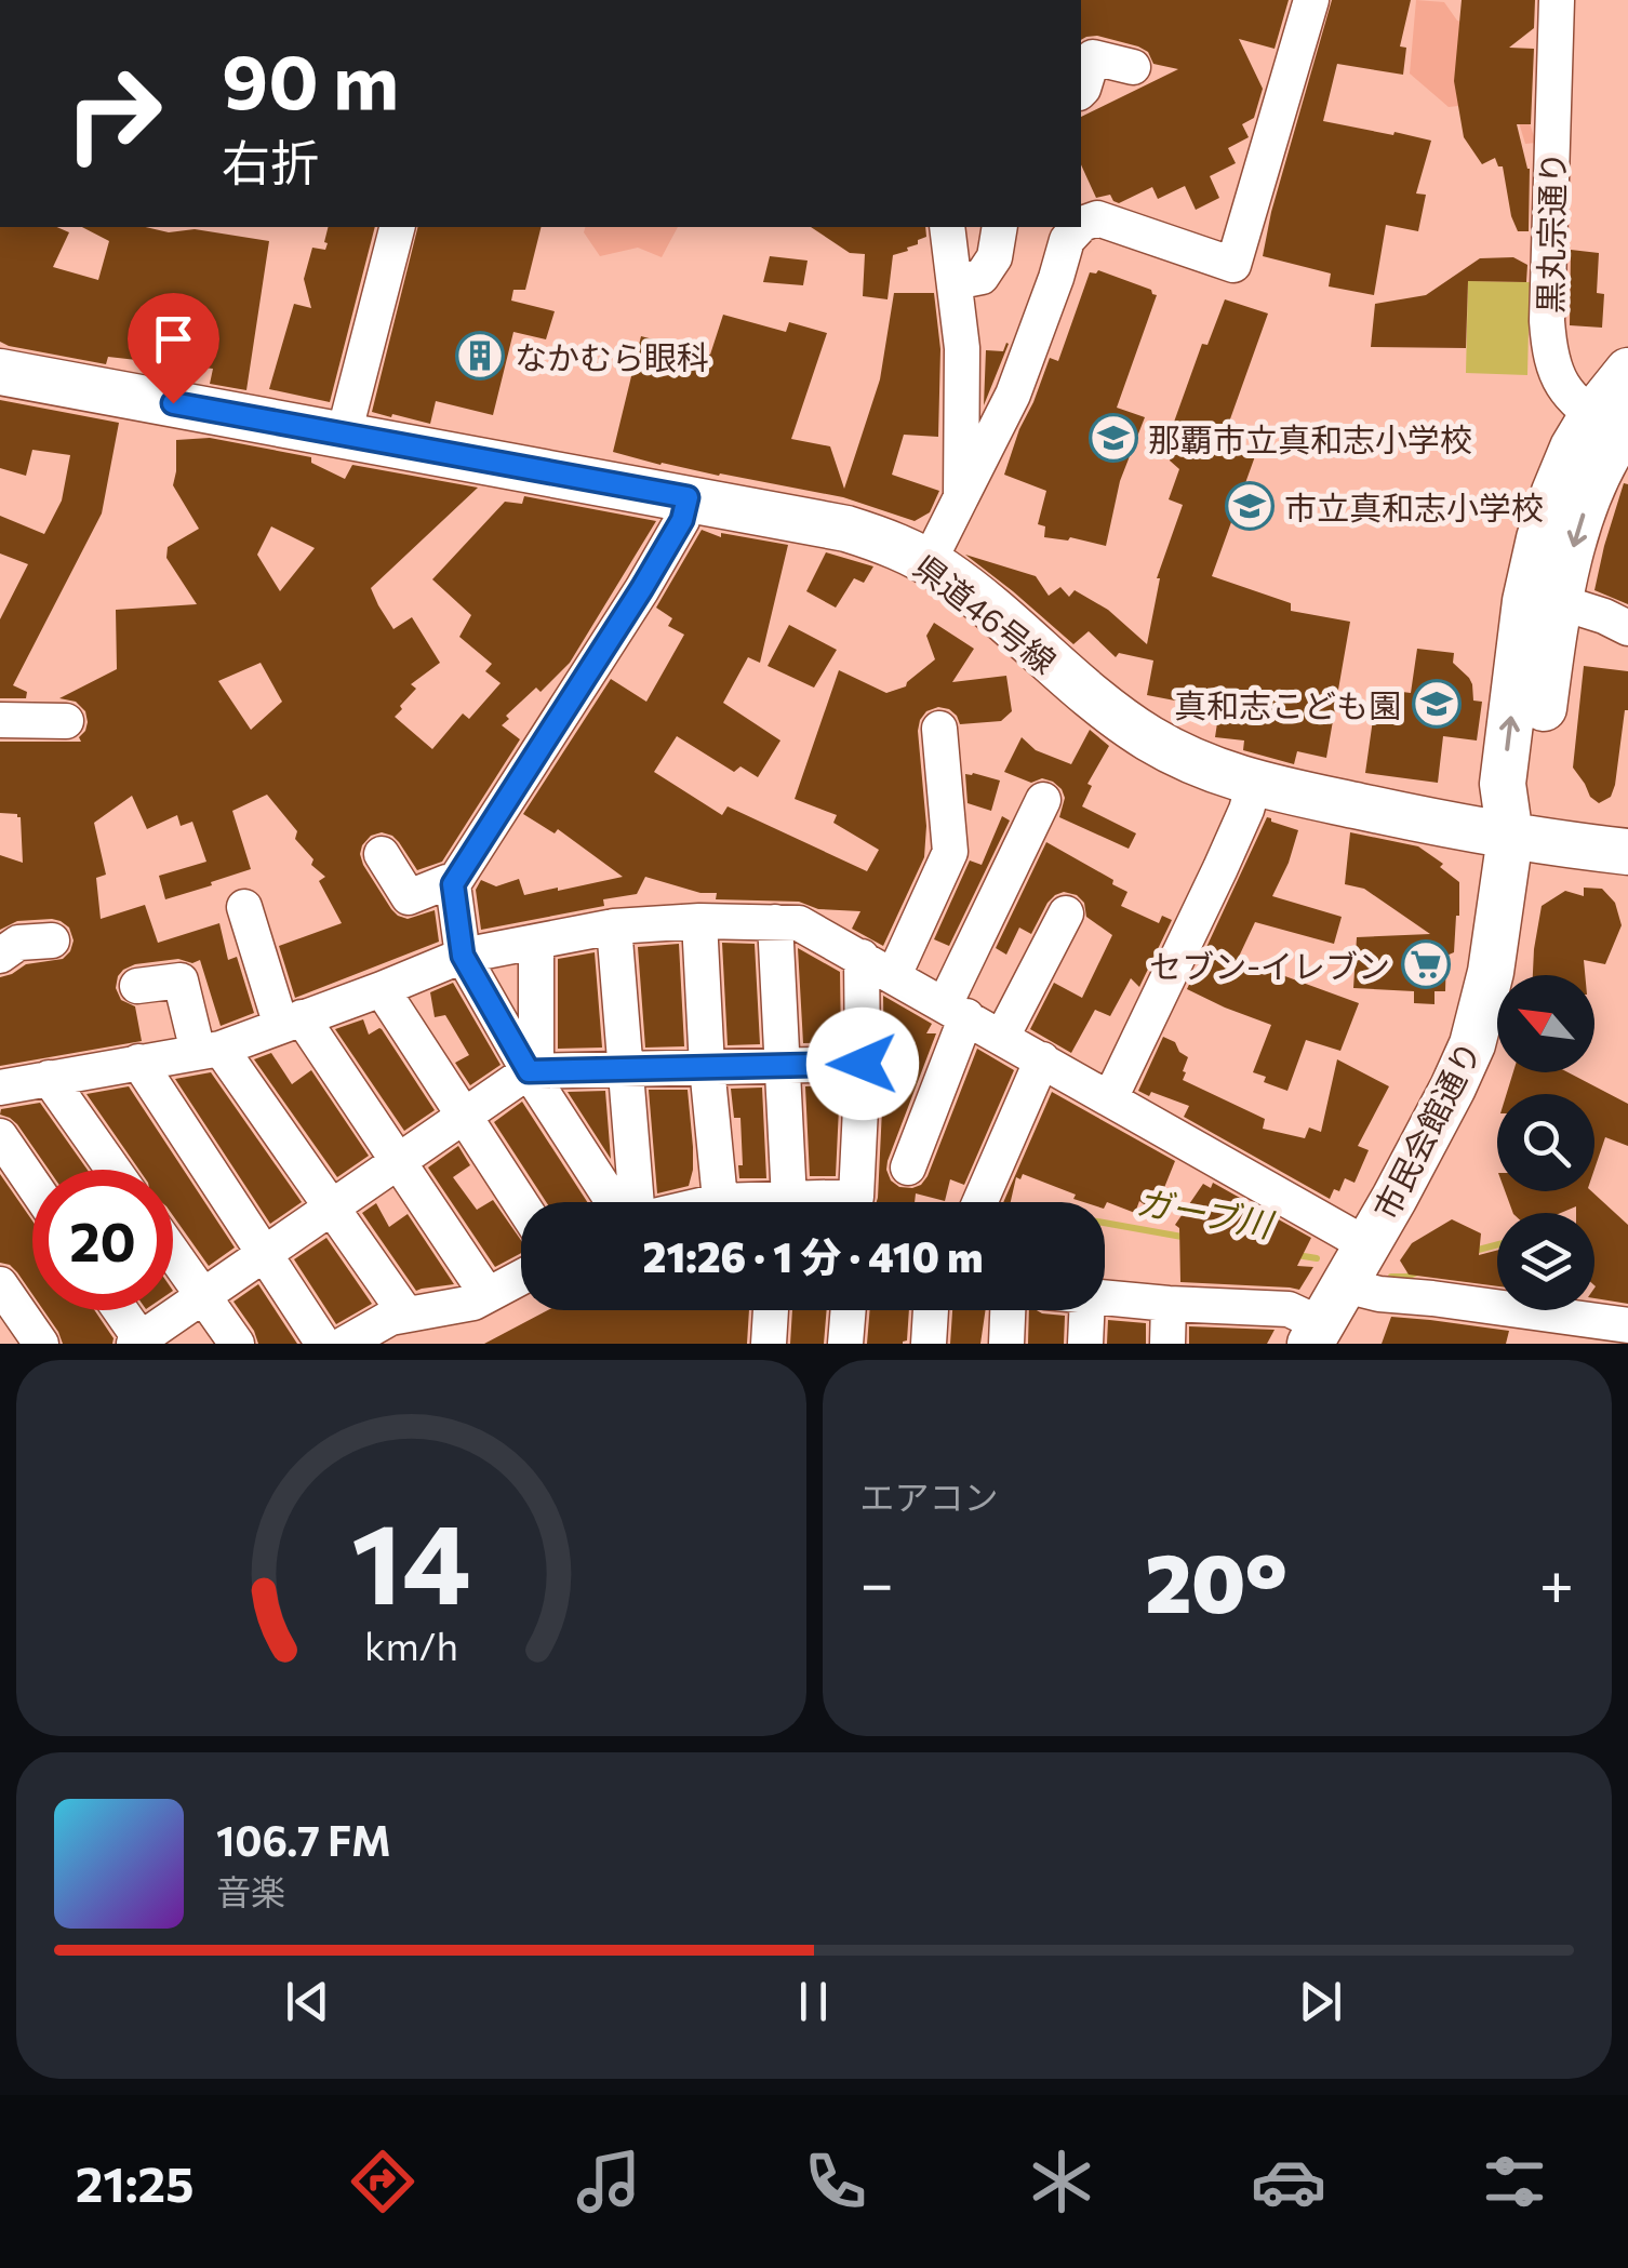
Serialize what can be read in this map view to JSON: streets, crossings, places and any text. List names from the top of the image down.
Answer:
{
  "streets": {
    "main road": ["県道46号線", "市民会館通り"],
    "street": ["黒丸宗通り"]
  },
  "crossings": [
    ["県道46号線", "市民会館通り"]
  ],
  "water": ["ガーブ川"],
  "places": {
    "building": ["なかむら眼科"],
    "school or university": ["那覇市立真和志小学校", "市立真和志小学校", "真和志こども園"],
    "supermarket": ["セブン-イレブン"]
  },
  "north": "top left",
  "page": {
    "turn": ["90 m", "右折"],
    "limit": "20",
    "trip": "21:26 · 1 分 · 410 m",
    "tile": "エアコン",
    "heat": ["−", "20°", "+"],
    "song": ["106.7 FM", "音楽"],
    "tabs": "21:25",
    "gauge": ["14", "km/h"]
  }
}
